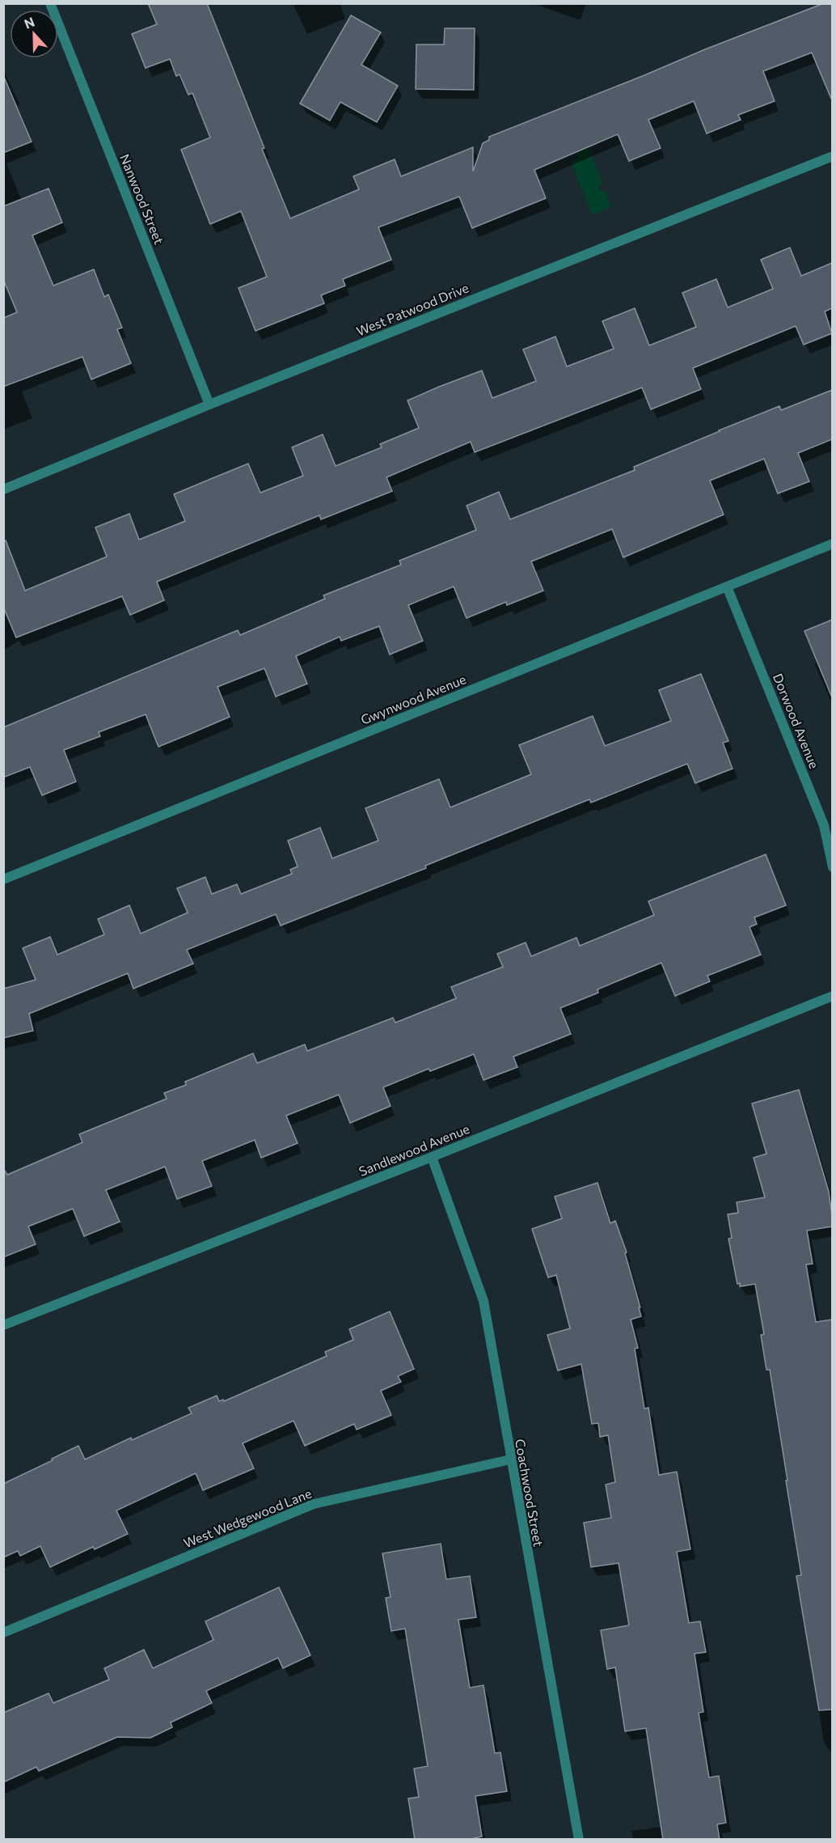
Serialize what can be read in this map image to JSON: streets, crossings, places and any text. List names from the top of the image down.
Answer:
{
  "streets": {
    "street": [
      "Nanwood Street",
      "West Patwood Drive",
      "Gwynwood Avenue",
      "Dorwood Avenue",
      "Sandlewood Avenue",
      "Coachwood Street",
      "West Wedgewood Lane"
    ]
  },
  "crossings": [
    ["Nanwood Street", "West Patwood Drive"],
    ["Gwynwood Avenue", "Dorwood Avenue"],
    ["Sandlewood Avenue", "Coachwood Street"],
    ["Coachwood Street", "West Wedgewood Lane"]
  ],
  "north": "top"
}
